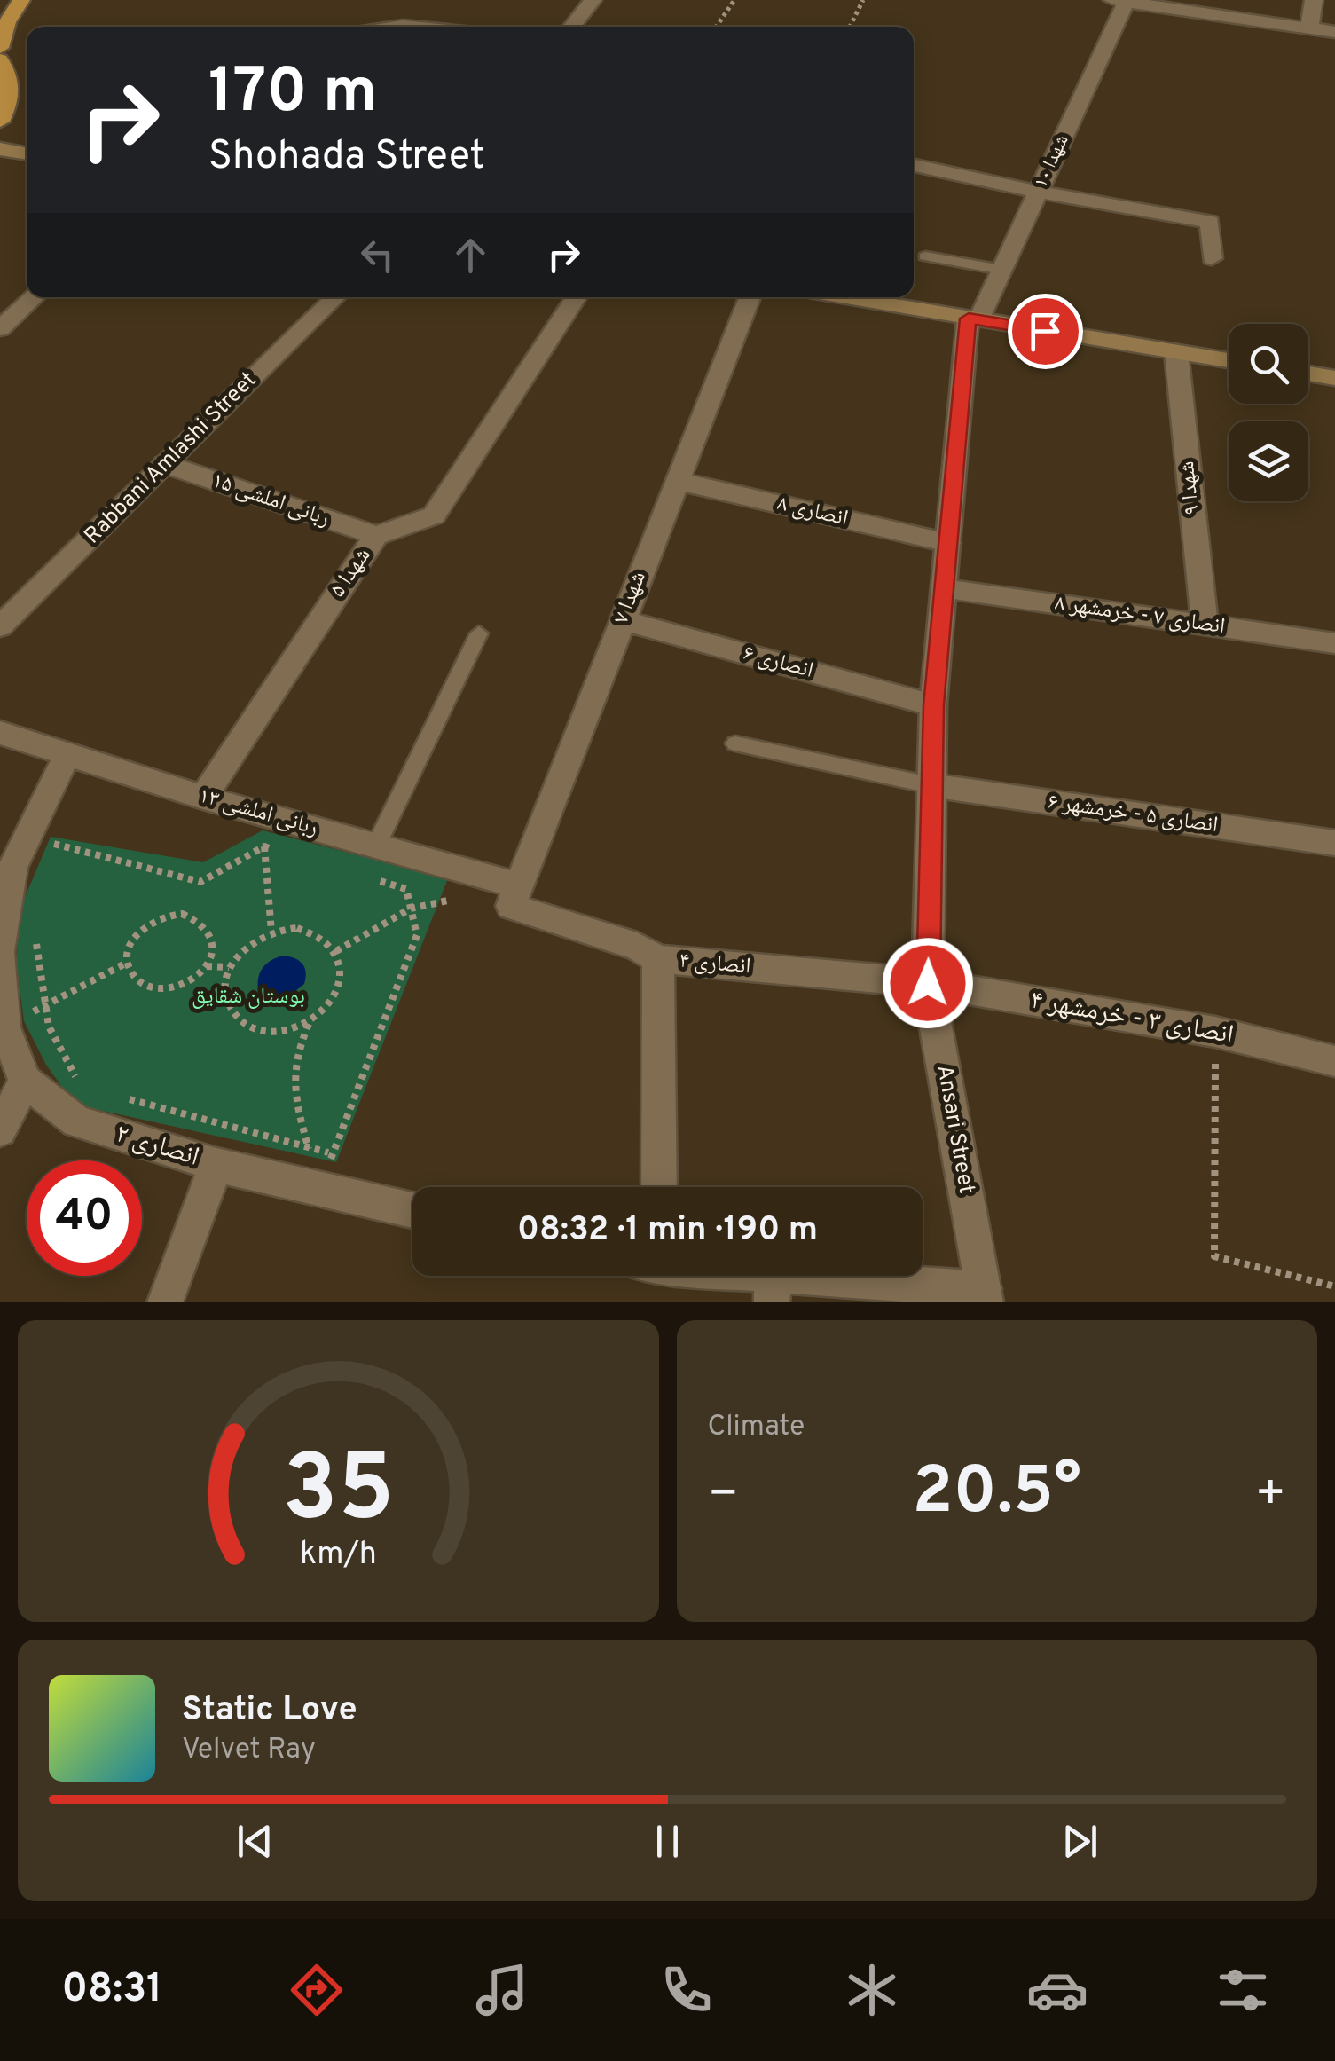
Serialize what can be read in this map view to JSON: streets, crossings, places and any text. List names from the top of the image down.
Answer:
{
  "streets": {
    "street": [
      "شهدا ۱۰",
      "Rabbani Amlashi Street",
      "شهدا ۹",
      "ربانی املشی ۱۵",
      "انصاری ۸",
      "شهدا ۵",
      "شهدا ۷",
      "انصاری ۷ - خرمشهر ۸",
      "انصاری ۶",
      "ربانی املشی ۱۳",
      "انصاری ۵ - خرمشهر ۶",
      "انصاری ۴",
      "انصاری ۳ - خرمشهر ۴",
      "Ansari Street",
      "انصاری ۲"
    ]
  },
  "crossings": [
    ["شهدا ۱۰", "Ansari Street"],
    ["Rabbani Amlashi Street", "ربانی املشی ۱۵"],
    ["شهدا ۹", "انصاری ۷ - خرمشهر ۸"],
    ["ربانی املشی ۱۵", "شهدا ۵"],
    ["انصاری ۸", "شهدا ۷"],
    ["انصاری ۸", "Ansari Street"],
    ["شهدا ۵", "ربانی املشی ۱۳"],
    ["شهدا ۷", "انصاری ۶"],
    ["شهدا ۷", "ربانی املشی ۱۳"],
    ["شهدا ۷", "انصاری ۴"],
    ["انصاری ۷ - خرمشهر ۸", "Ansari Street"],
    ["انصاری ۶", "Ansari Street"],
    ["ربانی املشی ۱۳", "انصاری ۴"],
    ["ربانی املشی ۱۳", "انصاری ۲"],
    ["انصاری ۵ - خرمشهر ۶", "Ansari Street"],
    ["انصاری ۴", "انصاری ۳ - خرمشهر ۴"],
    ["انصاری ۴", "Ansari Street"],
    ["انصاری ۳ - خرمشهر ۴", "Ansari Street"]
  ],
  "parks": ["بوستان شقایق"],
  "page": {
    "turn": ["170 m", "Shohada Street"],
    "limit": "40",
    "trip": "08:32 · 1 min · 190 m",
    "tile": "Climate",
    "heat": ["−", "20.5°", "+"],
    "song": ["Static Love", "Velvet Ray"],
    "tabs": "08:31",
    "gauge": ["35", "km/h"]
  }
}
